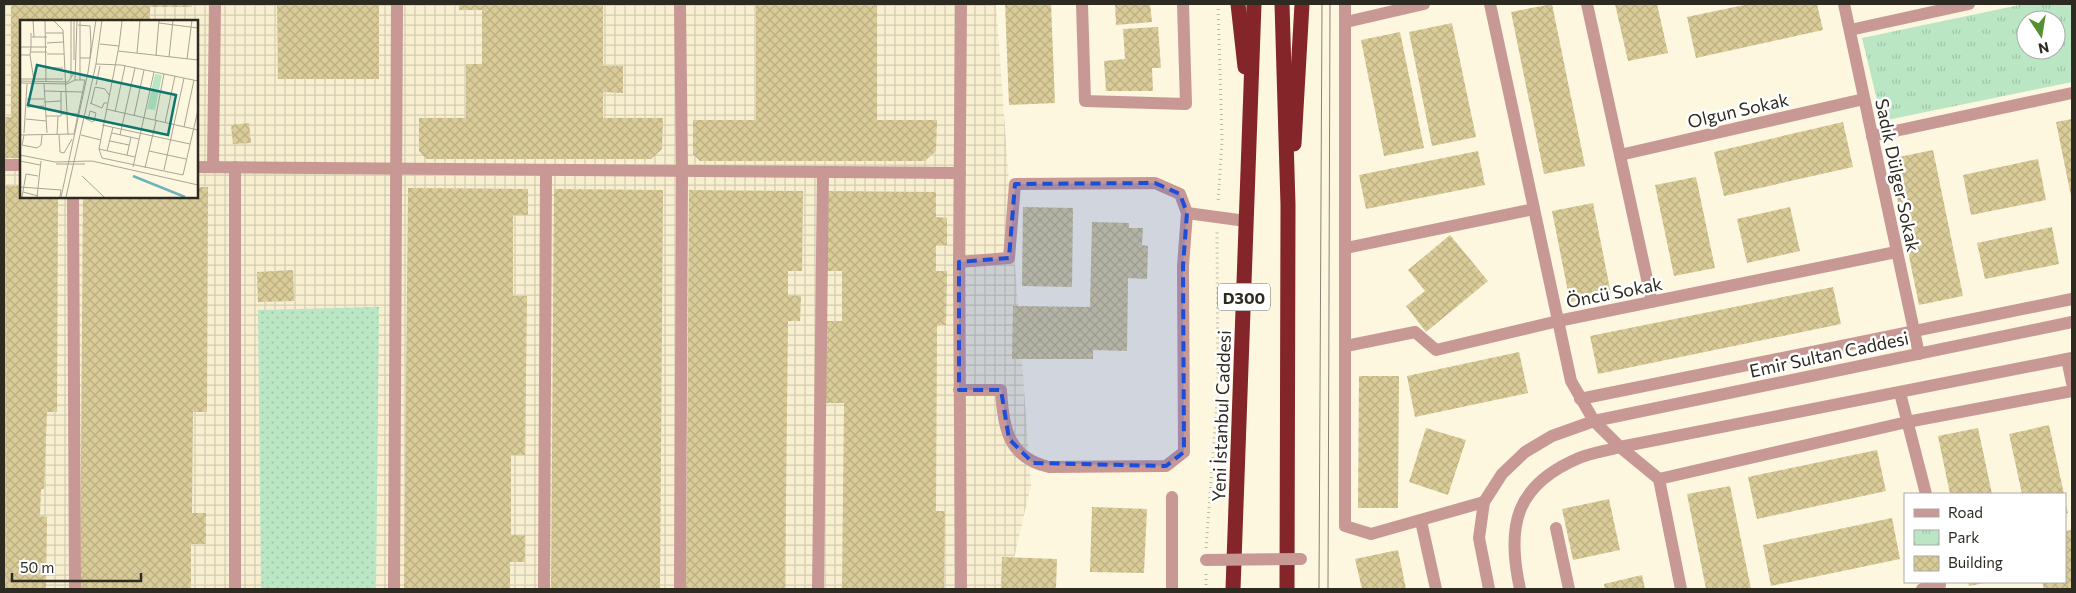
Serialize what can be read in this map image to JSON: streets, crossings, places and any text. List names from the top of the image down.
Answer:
{
  "streets": {
    "highway": ["D300", "Yeni İstanbul Caddesi"],
    "street": [
      "Olgun Sokak",
      "Sadık Dülger Sokak",
      "Öncü Sokak",
      "Emir Sultan Caddesi"
    ]
  },
  "crossings": [
    ["Olgun Sokak", "Sadık Dülger Sokak"],
    ["Sadık Dülger Sokak", "Öncü Sokak"],
    ["Sadık Dülger Sokak", "Emir Sultan Caddesi"]
  ],
  "legend": ["Road", "Park", "Building"],
  "scale_bar": "50 m",
  "north": "bottom"
}
